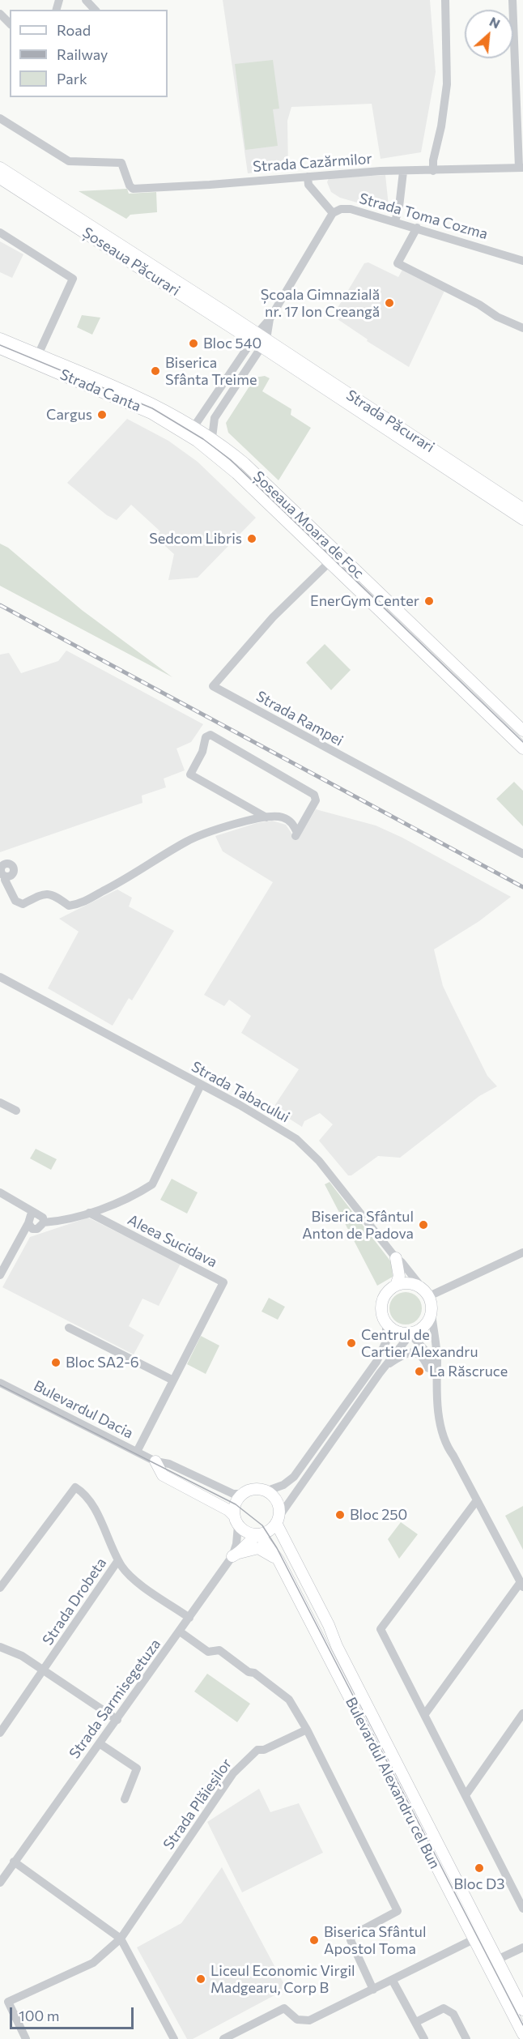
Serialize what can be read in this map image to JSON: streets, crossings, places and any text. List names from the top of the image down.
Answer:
{
  "streets": {
    "main road": [
      "Șoseaua Păcurari",
      "Strada Canta",
      "Strada Păcurari",
      "Șoseaua Moara de Foc",
      "Bulevardul Alexandru cel Bun"
    ],
    "street": [
      "Strada Cazărmilor",
      "Strada Toma Cozma",
      "Strada Rampei",
      "Strada Tabacului",
      "Aleea Sucidava",
      "Bulevardul Dacia",
      "Strada Drobeta",
      "Strada Sarmisegetuza",
      "Strada Plăieșilor"
    ]
  },
  "crossings": [
    ["Șoseaua Păcurari", "Strada Păcurari"],
    ["Strada Canta", "Șoseaua Moara de Foc"],
    ["Șoseaua Moara de Foc", "Strada Rampei"],
    ["Aleea Sucidava", "Bulevardul Dacia"],
    ["Bulevardul Dacia", "Strada Sarmisegetuza"],
    ["Bulevardul Dacia", "Bulevardul Alexandru cel Bun"],
    ["Strada Drobeta", "Strada Sarmisegetuza"],
    ["Strada Sarmisegetuza", "Bulevardul Alexandru cel Bun"]
  ],
  "places": [
    "Școala Gimnazială nr. 17 Ion Creangă",
    "Bloc 540",
    "Biserica Sfânta Treime",
    "Cargus",
    "Sedcom Libris",
    "EnerGym Center",
    "Biserica Sfântul Anton de Padova",
    "Centrul de Cartier Alexandru",
    "Bloc SA2-6",
    "La Răscruce",
    "Bloc 250",
    "Bloc D3",
    "Biserica Sfântul Apostol Toma",
    "Liceul Economic Virgil Madgearu, Corp B"
  ],
  "legend": ["Road", "Railway", "Park"],
  "scale_bar": "100 m",
  "north": "top right"
}
